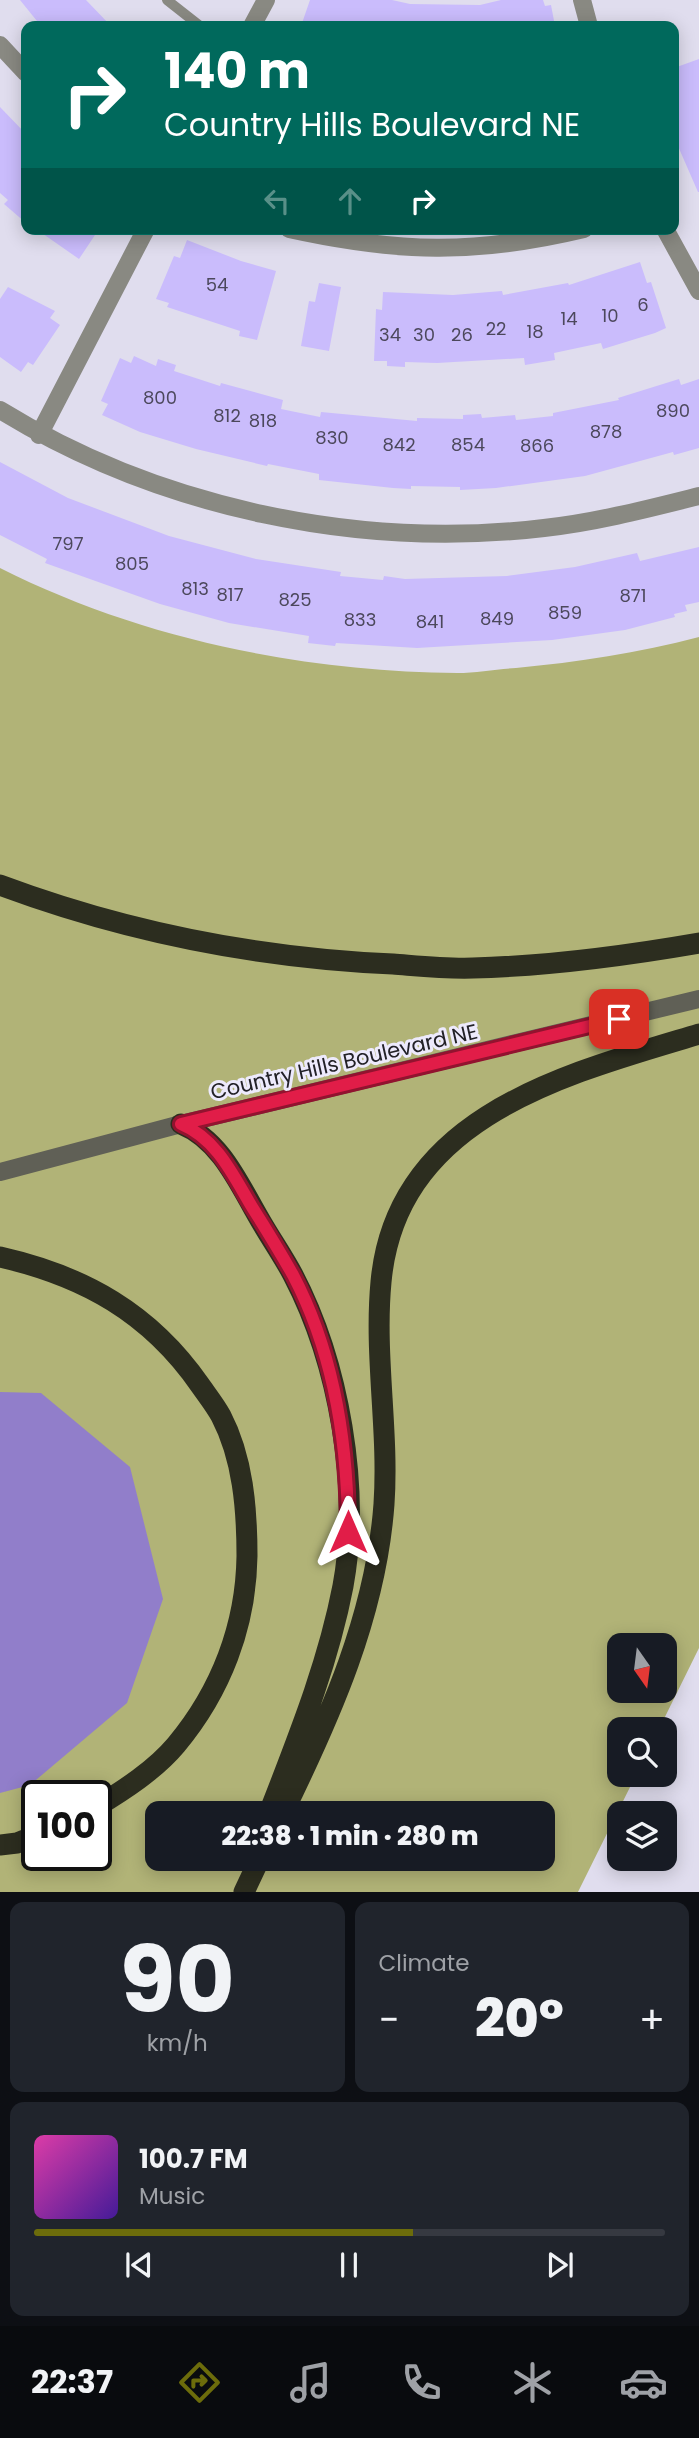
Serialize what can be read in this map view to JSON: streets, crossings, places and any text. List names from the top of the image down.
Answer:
{
  "streets": {
    "main road": ["Country Hills Boulevard NE"]
  },
  "house_numbers": [
    "54",
    "6",
    "10",
    "14",
    "22",
    "18",
    "34",
    "30",
    "26",
    "800",
    "890",
    "812",
    "818",
    "878",
    "830",
    "842",
    "854",
    "866",
    "797",
    "805",
    "813",
    "817",
    "871",
    "825",
    "859",
    "849",
    "833",
    "841"
  ],
  "north": "bottom",
  "page": {
    "turn": ["140 m", "Country Hills Boulevard NE"],
    "limit": "100",
    "trip": "22:38 · 1 min · 280 m",
    "tile": [
      ["90", "km/h"],
      "Climate"
    ],
    "heat": ["−", "20°", "+"],
    "song": ["100.7 FM", "Music"],
    "tabs": "22:37"
  }
}
